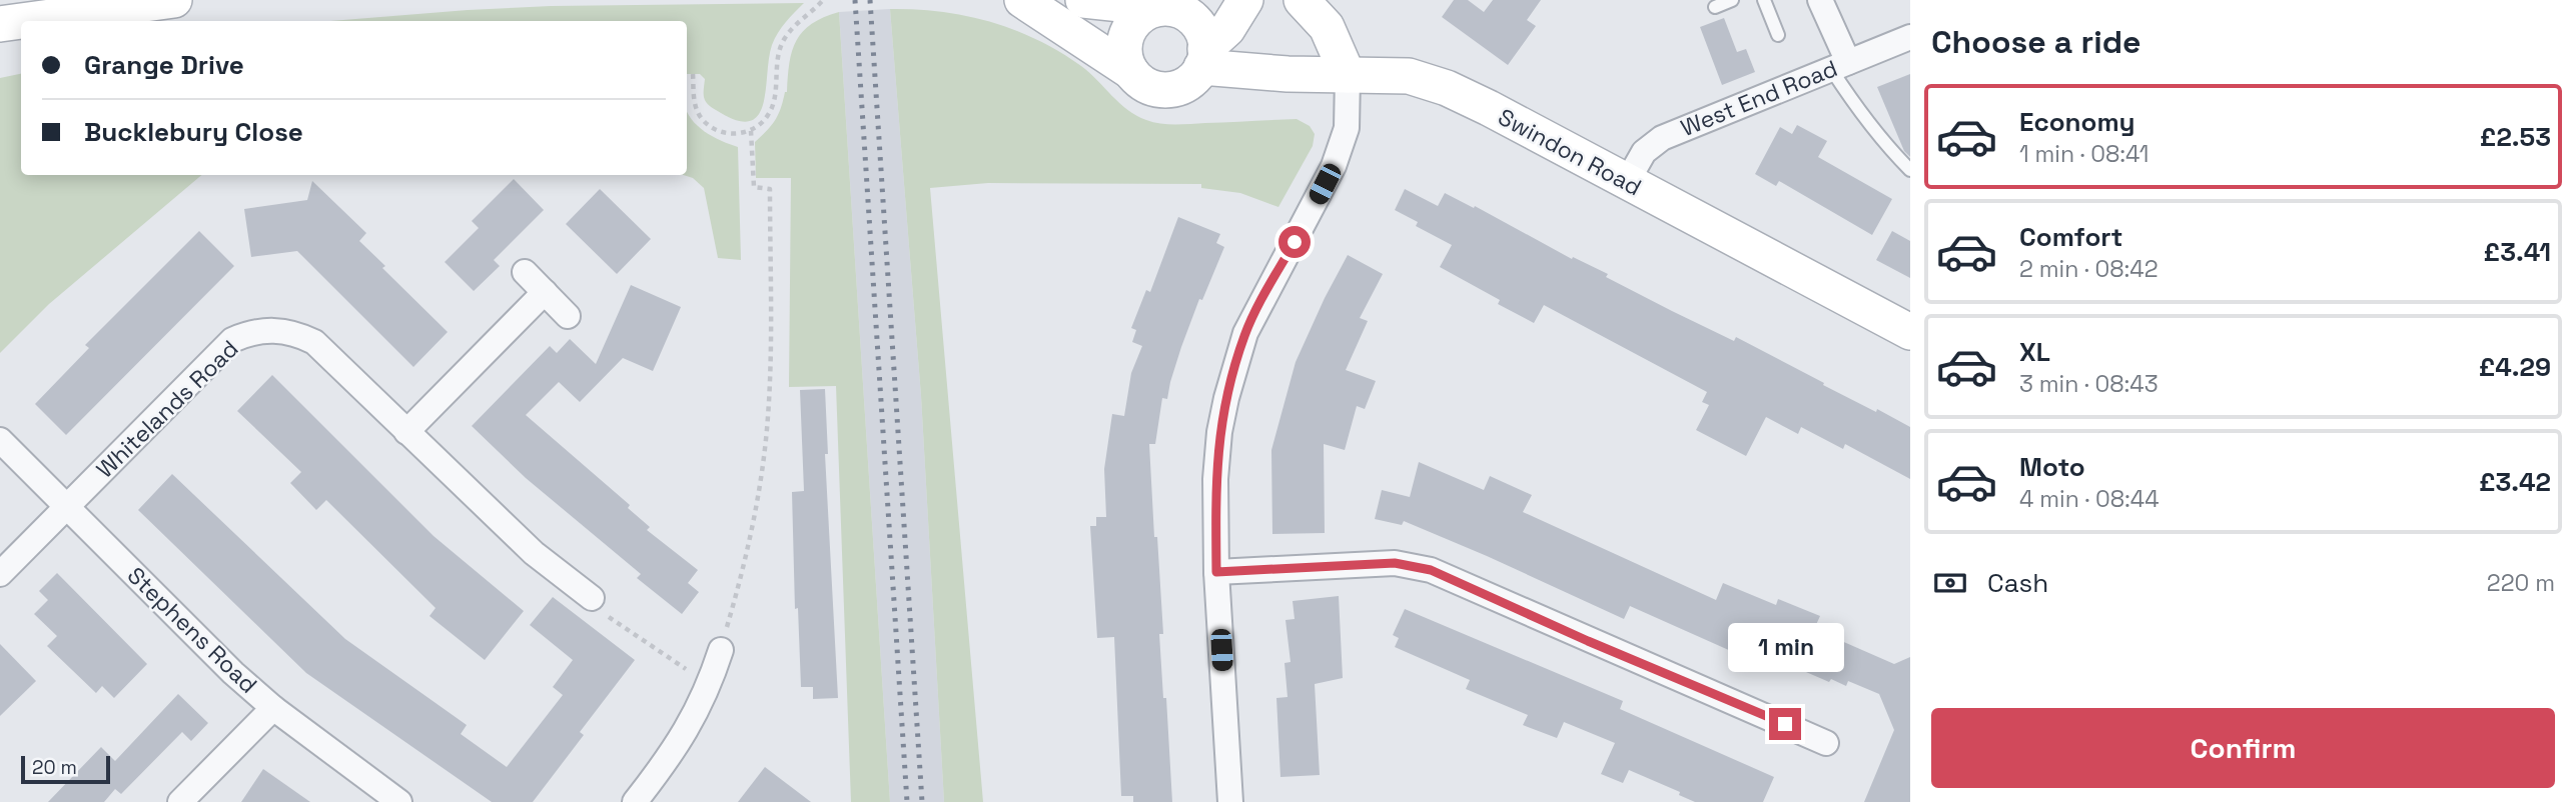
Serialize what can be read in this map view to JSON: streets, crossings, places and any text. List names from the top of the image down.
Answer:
{
  "streets": {
    "main road": ["Swindon Road"],
    "street": ["West End Road", "Whitelands Road", "Stephens Road"]
  },
  "crossings": [
    ["West End Road", "Swindon Road"],
    ["Whitelands Road", "Stephens Road"]
  ],
  "scale_bar": "20 m",
  "page": {
    "heading": "Choose a ride",
    "banner": ["Grange Drive", "Bucklebury Close"],
    "list": [
      {
        "name": "Economy",
        "note": "1 min · 08:41",
        "value": "£2.53"
      },
      {
        "name": "Comfort",
        "note": "2 min · 08:42",
        "value": "£3.41"
      },
      {
        "name": "XL",
        "note": "3 min · 08:43",
        "value": "£4.29"
      },
      {
        "name": "Moto",
        "note": "4 min · 08:44",
        "value": "£3.42"
      }
    ],
    "pay": ["Cash", "220 m"],
    "bubble": "1 min",
    "buttons": "Confirm",
    "scale": "20 m"
  }
}
